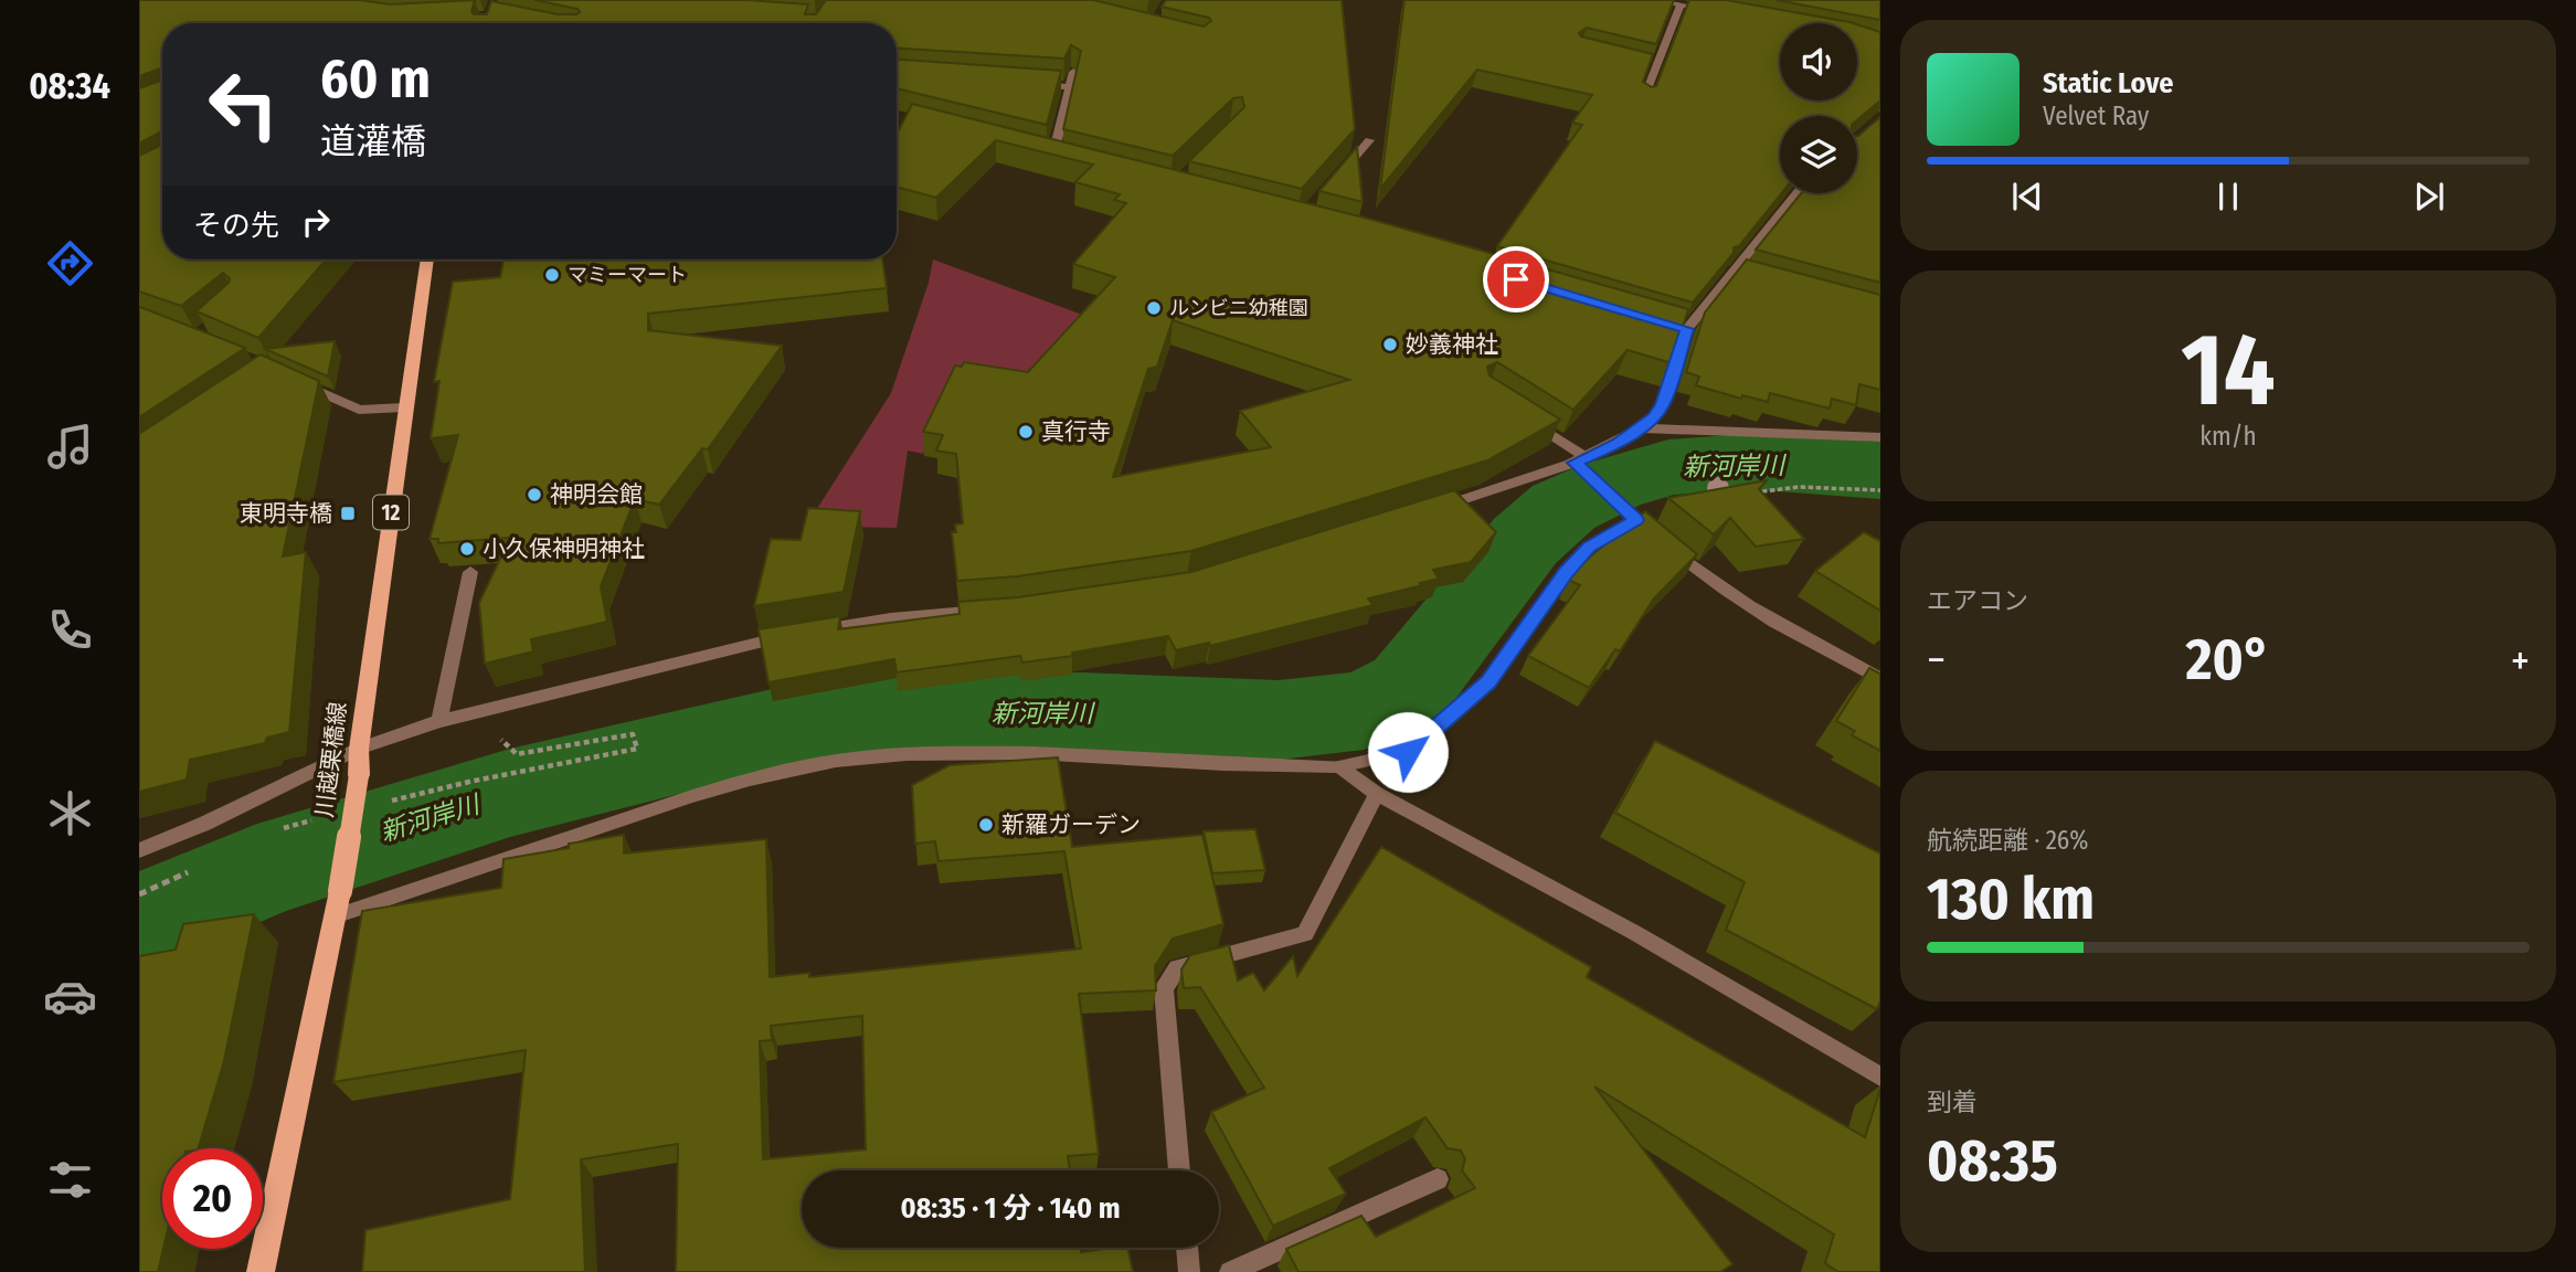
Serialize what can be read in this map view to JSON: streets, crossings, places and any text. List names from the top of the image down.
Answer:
{
  "streets": {
    "main road": ["12", "川越栗橋線"]
  },
  "water": ["新河岸川"],
  "places": {
    "other": [
      "マミーマート",
      "ルンビニ幼稚園",
      "妙義神社",
      "真行寺",
      "神明会館",
      "小久保神明神社",
      "新羅ガーデン"
    ],
    "transit": ["東明寺橋"]
  },
  "page": {
    "tabs": "08:34",
    "turn": ["60 m", "道灌橋"],
    "song": ["Static Love", "Velvet Ray"],
    "then": "その先",
    "tile": [
      ["14", "km/h"],
      "エアコン",
      ["航続距離 · 26%", "130 km"],
      ["到着", "08:35"]
    ],
    "heat": ["−", "20°", "+"],
    "limit": "20",
    "trip": "08:35 · 1 分 · 140 m"
  }
}
